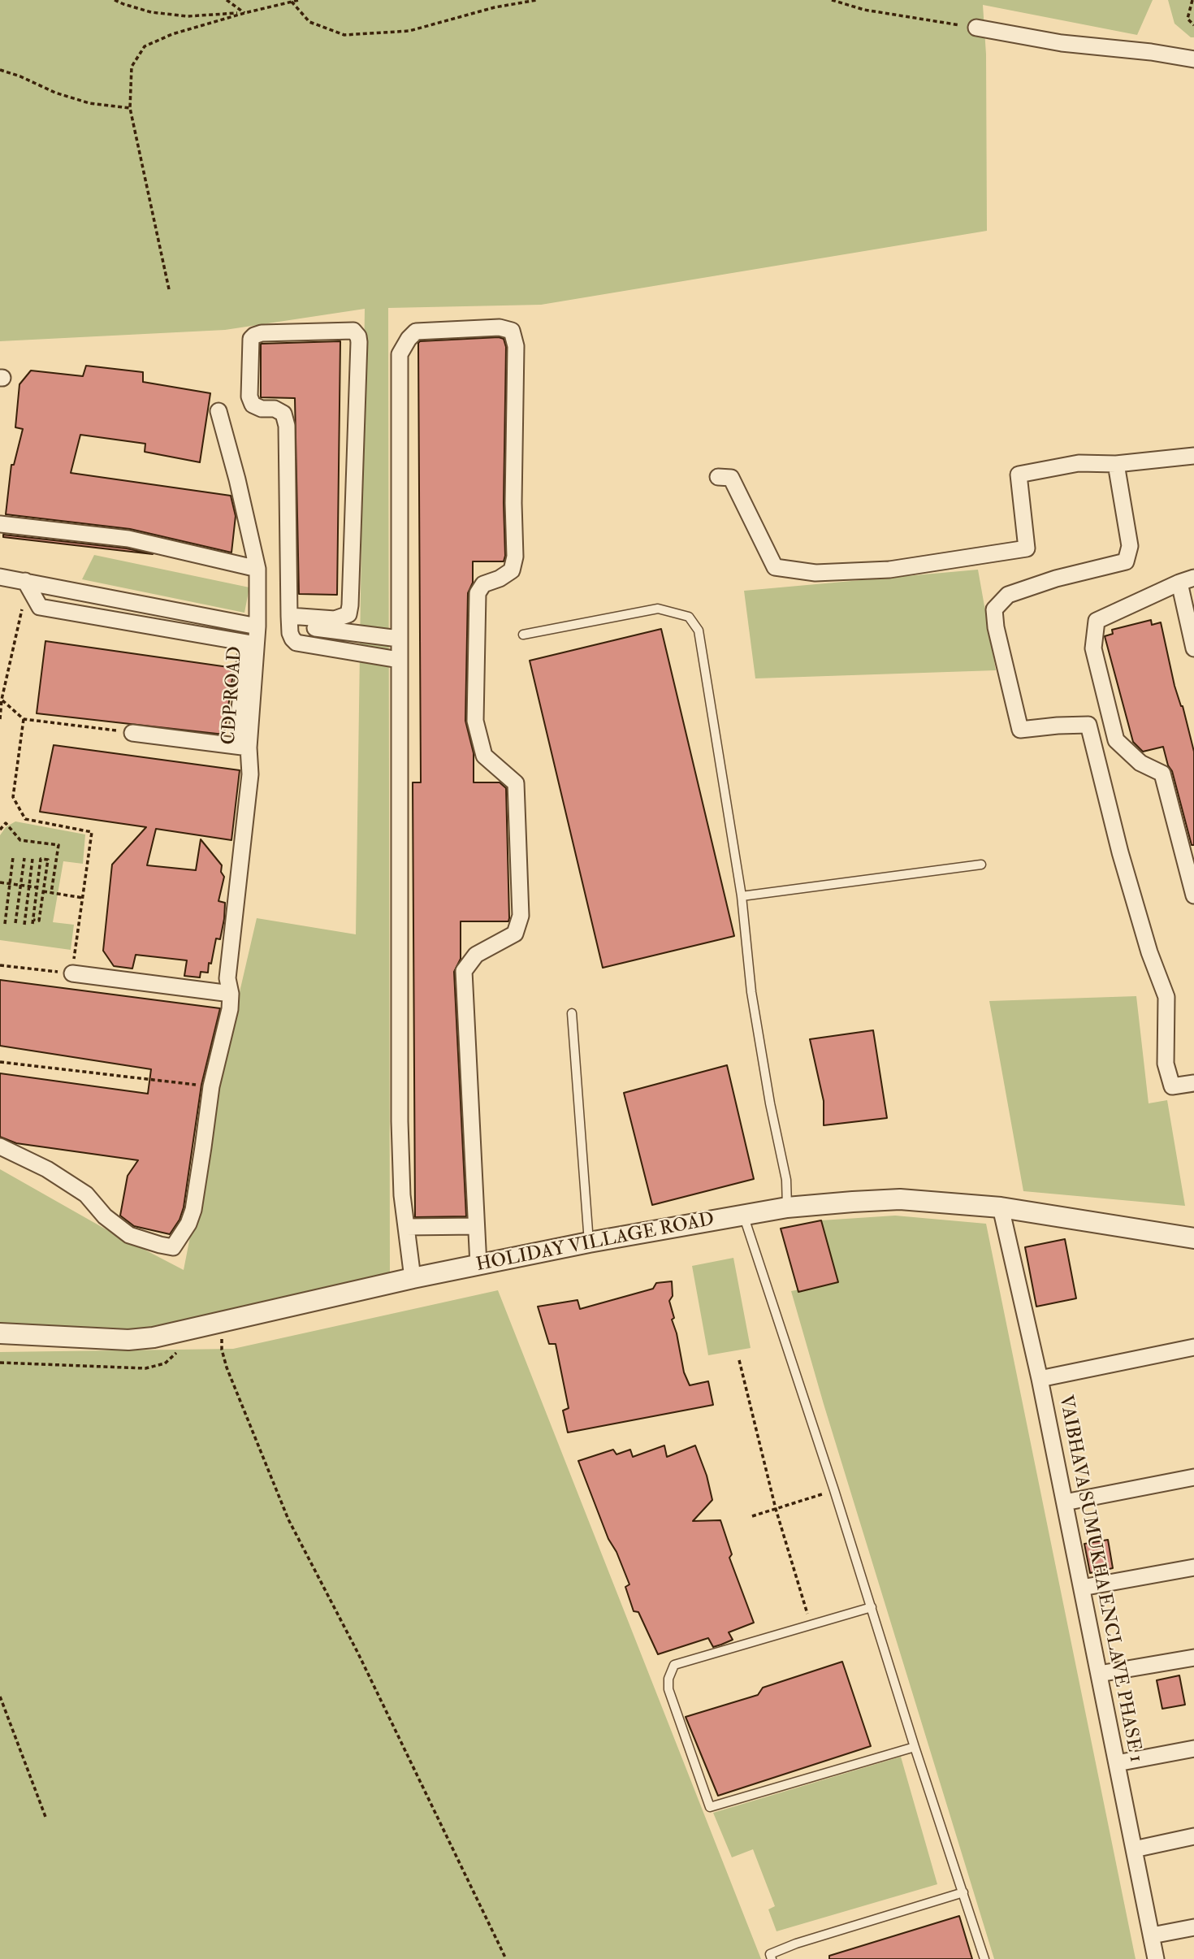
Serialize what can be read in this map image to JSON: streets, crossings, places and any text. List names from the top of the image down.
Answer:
{
  "streets": {
    "street": ["CDP ROAD", "HOLIDAY VILLAGE ROAD", "VAIBHAVA SUMUKHA ENCLAVE PHASE 1"]
  },
  "crossings": [
    ["HOLIDAY VILLAGE ROAD", "VAIBHAVA SUMUKHA ENCLAVE PHASE 1"]
  ]
}
